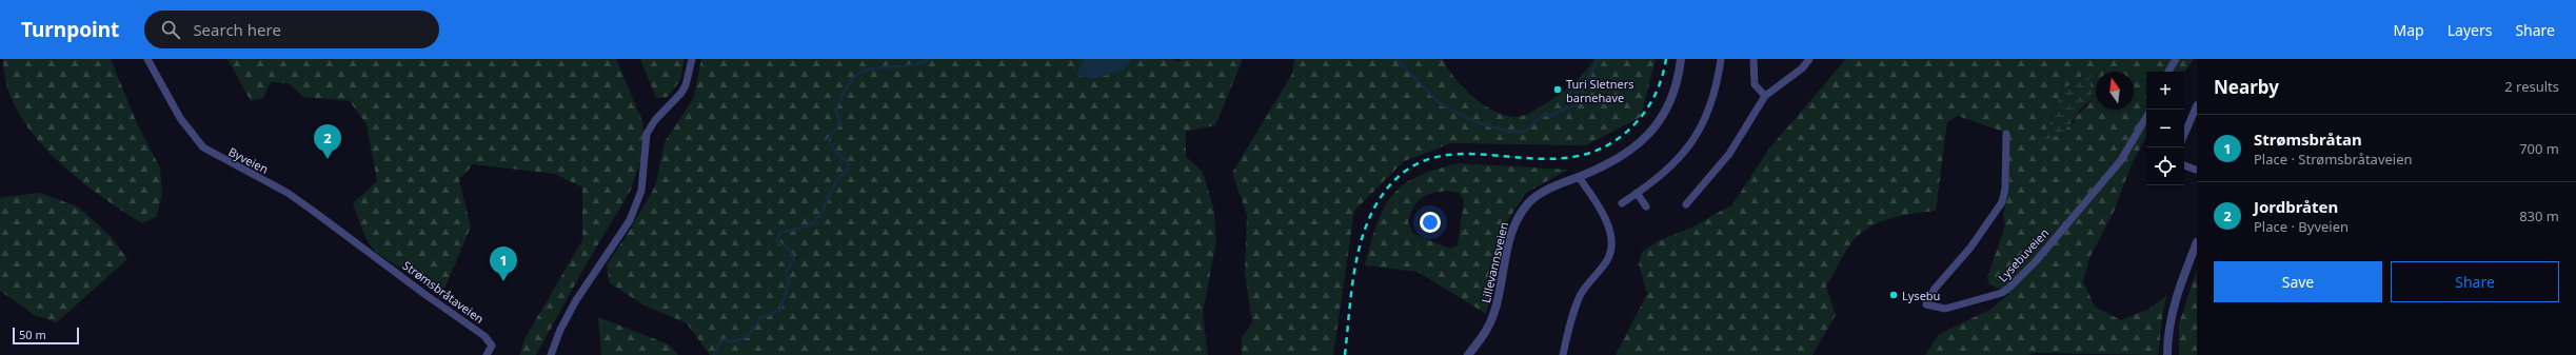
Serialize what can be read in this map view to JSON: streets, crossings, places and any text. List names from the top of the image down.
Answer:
{
  "streets": {
    "street": [
      "Byveien",
      "Lysebuveien",
      "Lillevannsveien",
      "Strømsbråtaveien"
    ]
  },
  "crossings": [
    ["Byveien", "Strømsbråtaveien"]
  ],
  "places": ["Turi Sletners barnehave", "Lysebu"],
  "scale_bar": "50 m",
  "north": "top",
  "page": {
    "header": "Turnpoint",
    "search": "Search here",
    "nav": ["Map", "Layers", "Share"],
    "heading": ["Nearby", "2 results"],
    "map_buttons": ["+", "−"],
    "list": [
      {
        "mark": "1",
        "name": "Strømsbråtan",
        "note": "Place · Strømsbråtaveien",
        "value": "700 m"
      },
      {
        "mark": "2",
        "name": "Jordbråten",
        "note": "Place · Byveien",
        "value": "830 m"
      }
    ],
    "pins": ["2", "1"],
    "buttons": ["Save", "Share"],
    "scale": "50 m"
  }
}
